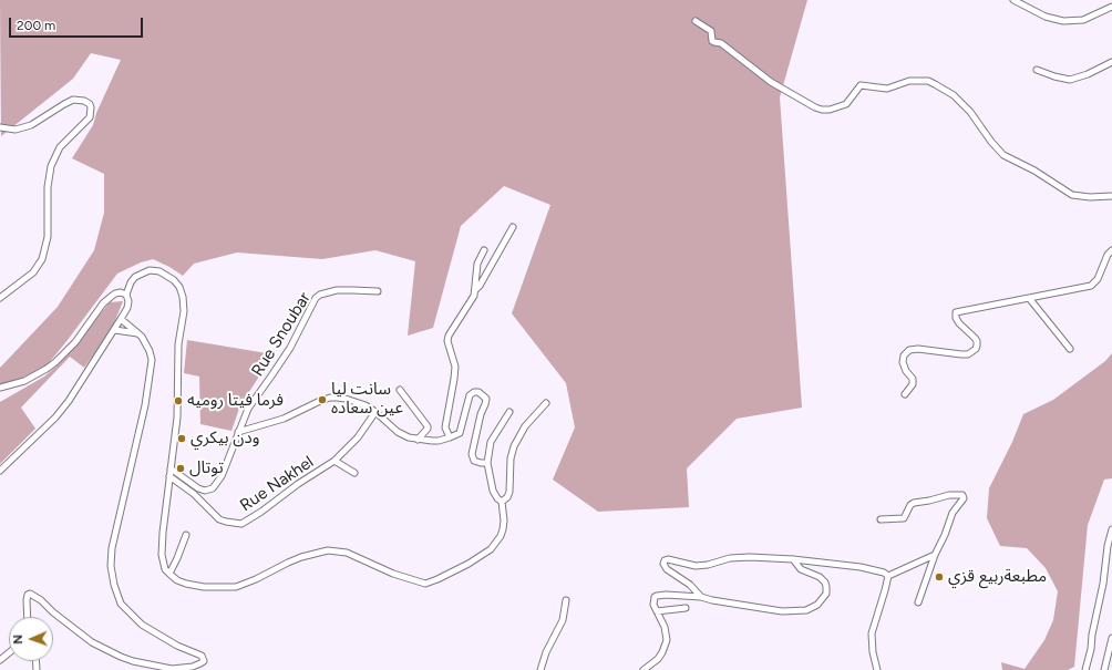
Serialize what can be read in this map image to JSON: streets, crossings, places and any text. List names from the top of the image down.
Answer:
{
  "streets": {
    "street": ["Rue Snoubar", "Rue Nakhel"]
  },
  "places": [
    "سانت ليا عين سعاده",
    "فرما فيتا روميه",
    "ودن بيكري",
    "توتال",
    "مطبعةربيع قزي"
  ],
  "scale_bar": "200 m",
  "north": "left"
}
